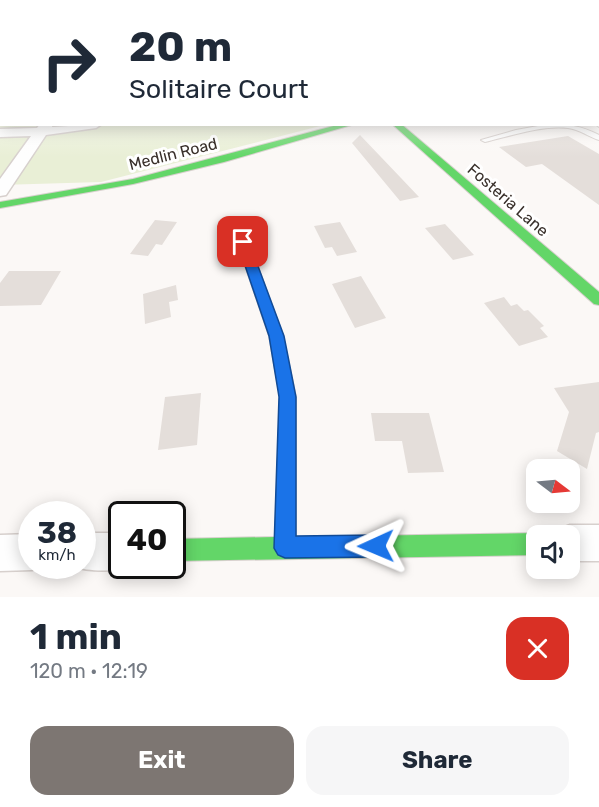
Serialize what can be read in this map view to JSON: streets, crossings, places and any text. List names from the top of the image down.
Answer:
{
  "streets": {
    "street": ["Medlin Road", "Fosteria Lane"]
  },
  "north": "right",
  "page": {
    "turn": ["20 m", "Solitaire Court"],
    "speed": "38 km/h",
    "limit": "40",
    "heading": ["1 min", "120 m · 12:19"],
    "buttons": ["Exit", "Share"]
  }
}
